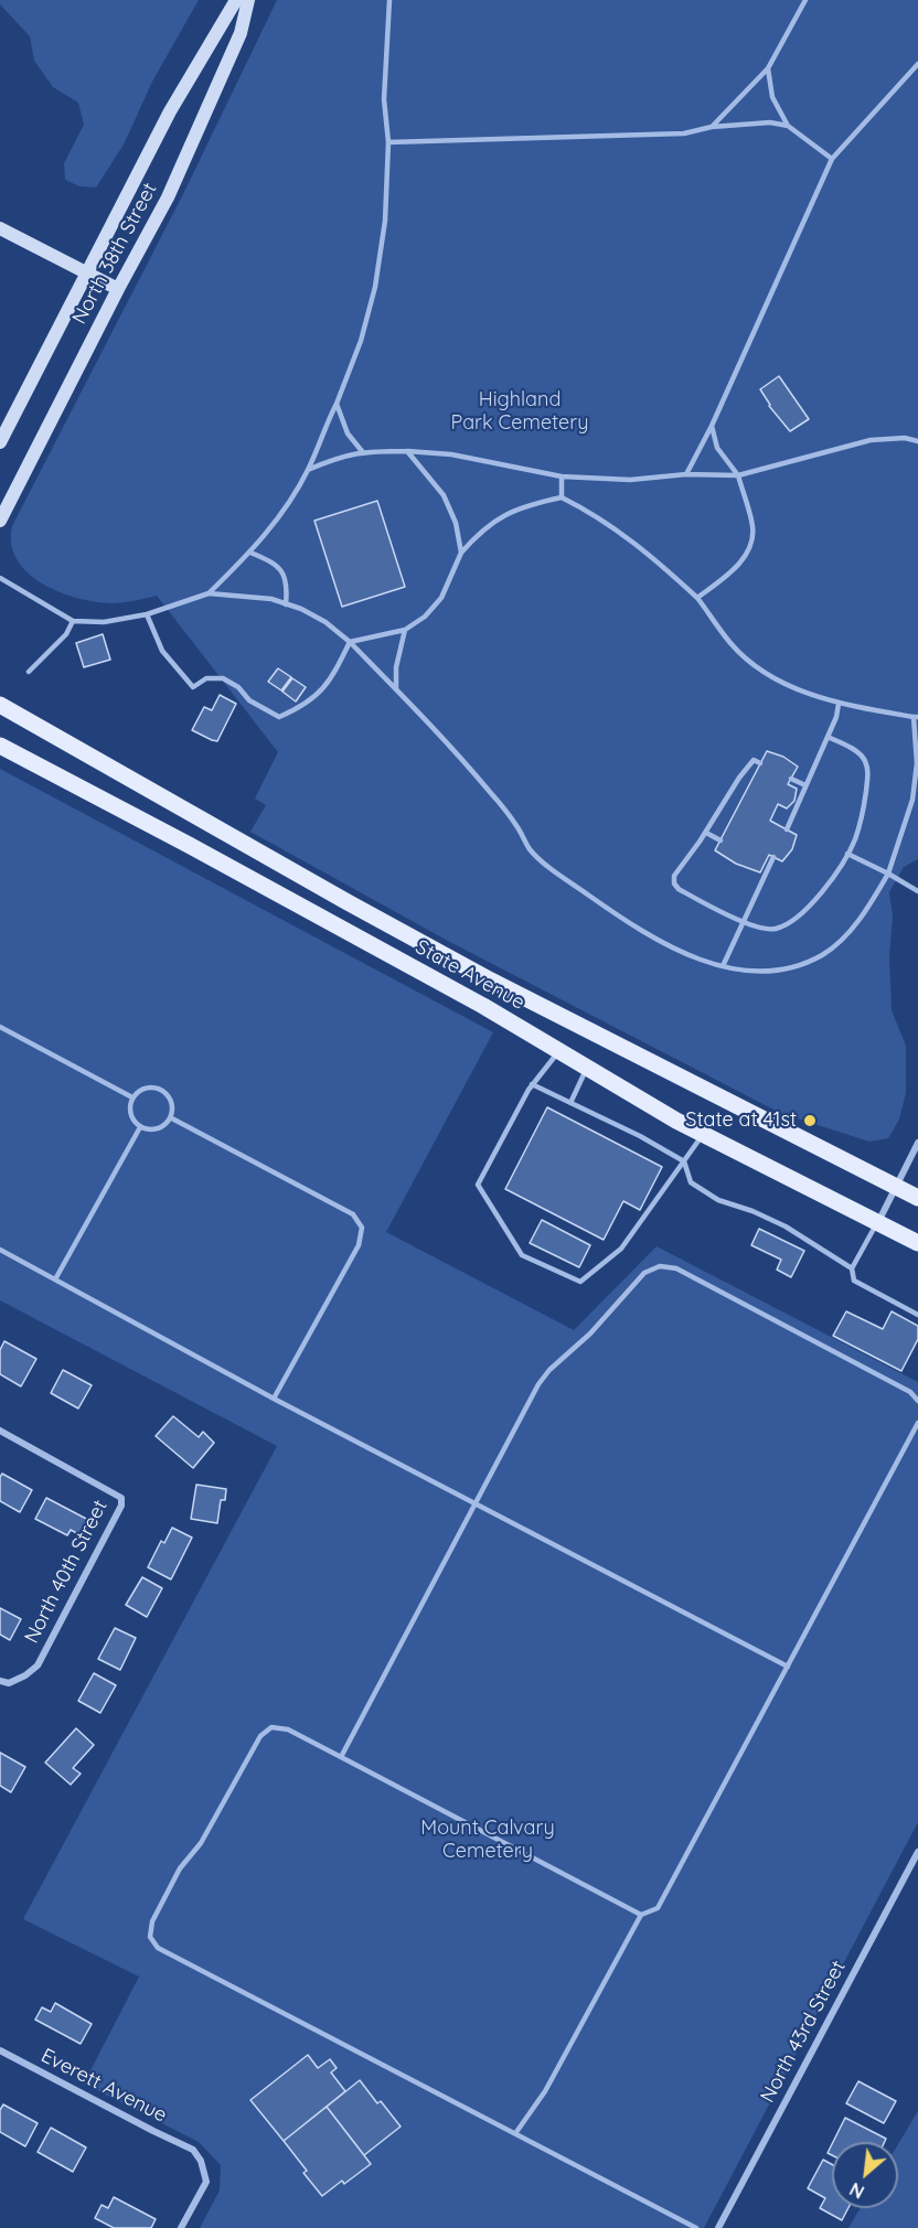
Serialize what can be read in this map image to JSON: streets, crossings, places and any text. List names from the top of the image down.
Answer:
{
  "streets": {
    "main road": ["North 38th Street", "State Avenue"],
    "street": ["North 40th Street", "North 43rd Street", "Everett Avenue"]
  },
  "parks": ["Highland Park Cemetery", "Mount Calvary Cemetery"],
  "places": ["State at 41st"],
  "north": "bottom left"
}
